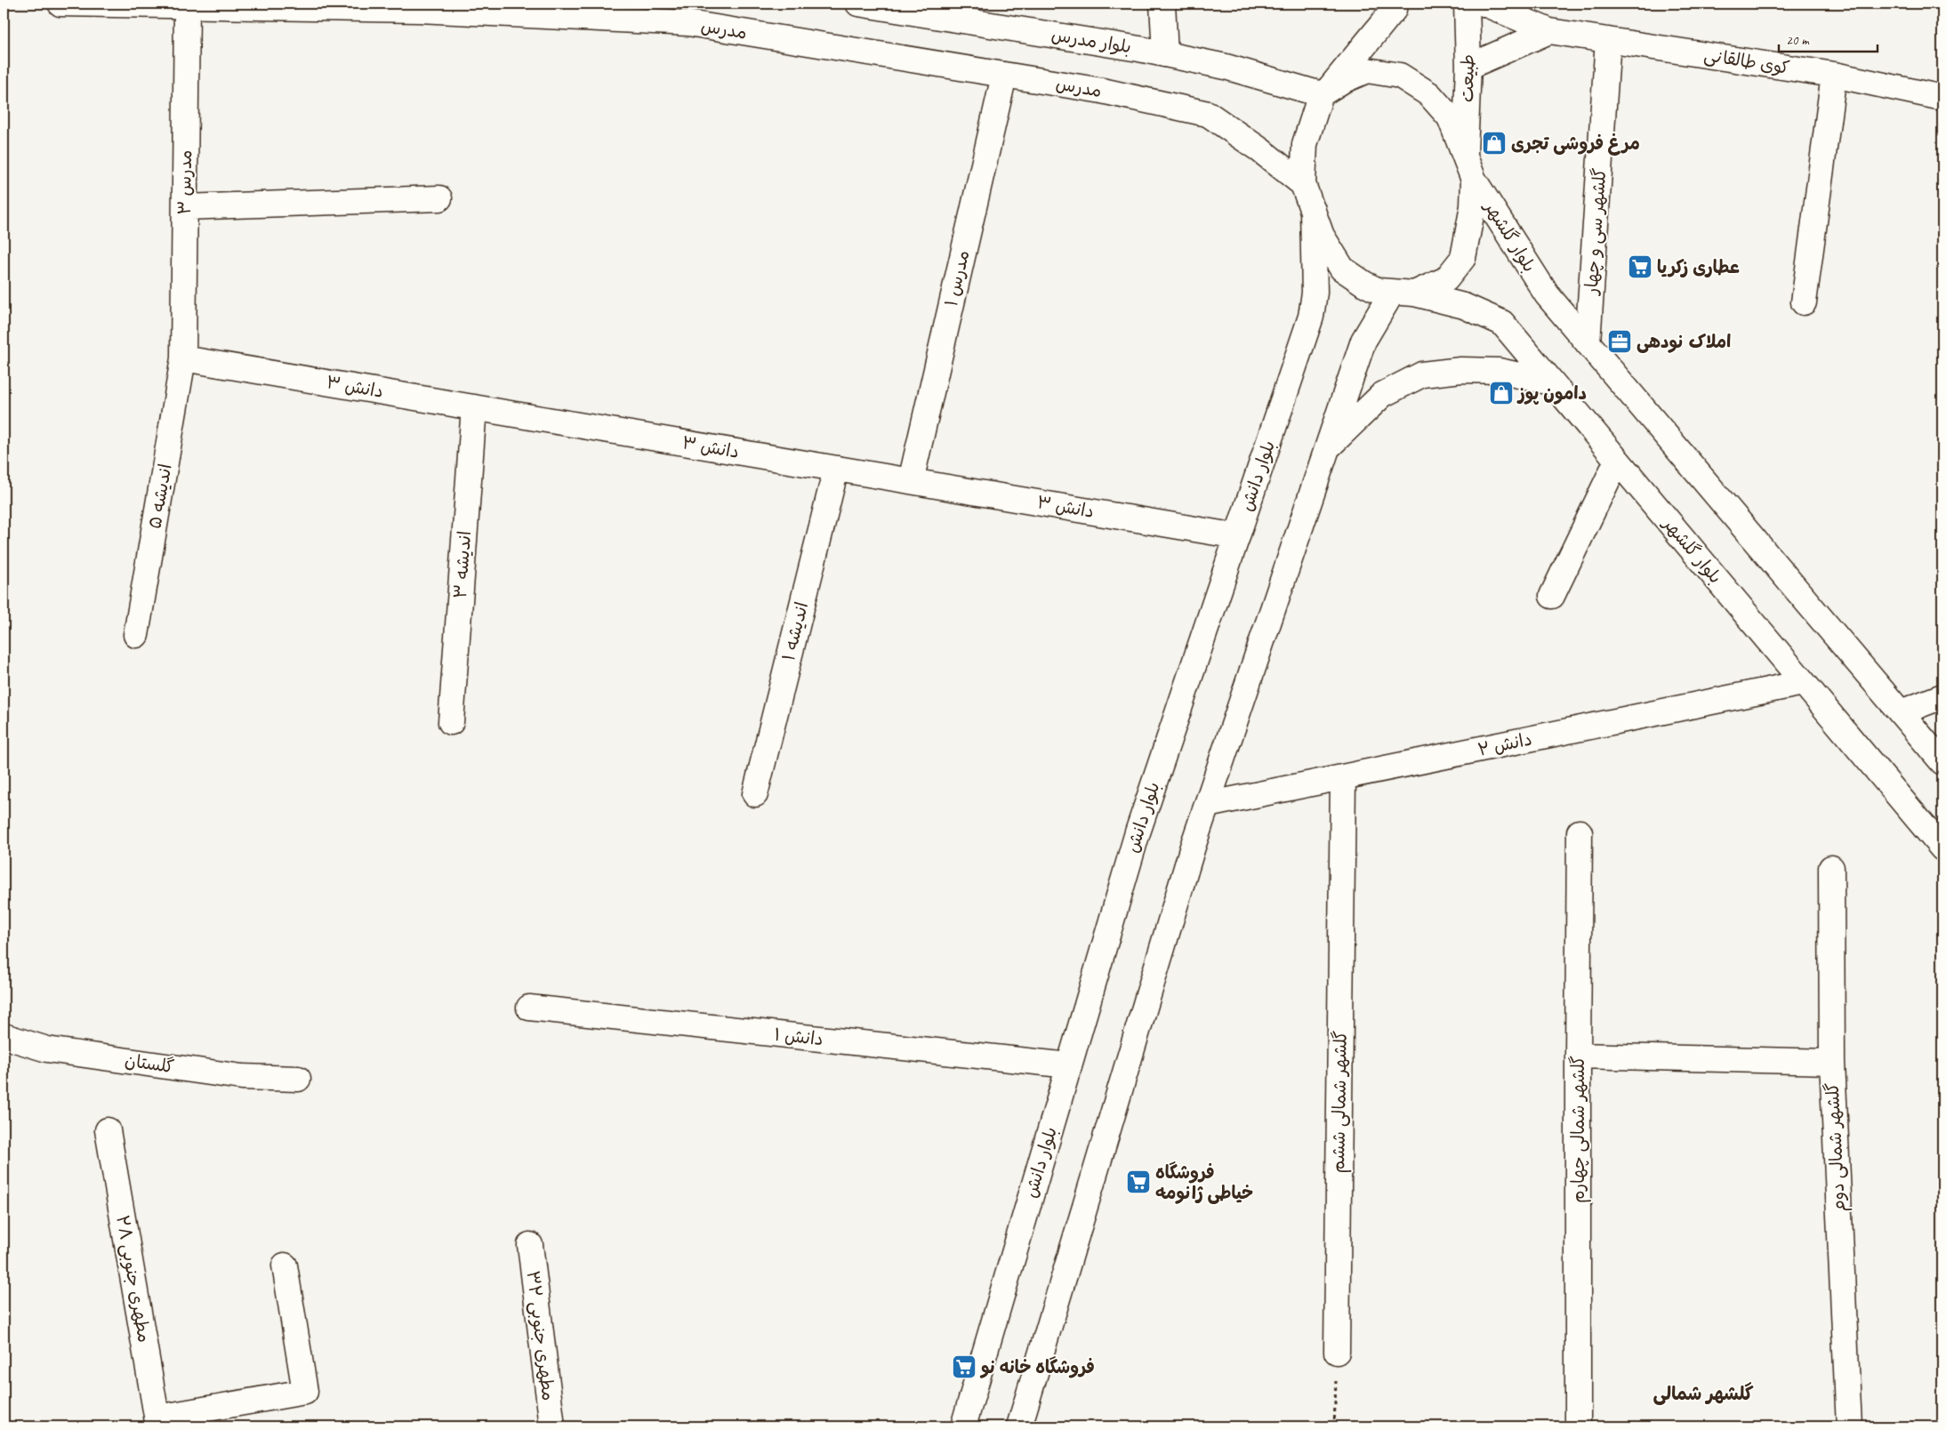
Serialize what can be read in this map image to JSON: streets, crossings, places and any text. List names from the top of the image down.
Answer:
{
  "streets": {
    "street": [
      "مدرس",
      "بلوار مدرس",
      "کوی طالقانی",
      "طبیعت",
      "مدرس ۳",
      "گلشهر سی و چهار",
      "بلوار گلشهر",
      "مدرس ۱",
      "دانش ۳",
      "بلوار دانش",
      "اندیشه ۵",
      "اندیشه ۳",
      "اندیشه ۱",
      "۲ دانش",
      "دانش ۱",
      "گلستان",
      "گلشهر شمالی ششم",
      "گلشهر شمالی چهارم",
      "گلشهر شمالی دوم",
      "۲۸ مطهری جنوبی",
      "مطهری جنوبی ۳۲"
    ]
  },
  "crossings": [
    ["مدرس", "مدرس ۳"],
    ["مدرس", "بلوار گلشهر"],
    ["مدرس", "مدرس ۱"],
    ["کوی طالقانی", "گلشهر سی و چهار"],
    ["مدرس ۳", "دانش ۳"],
    ["مدرس ۳", "اندیشه ۵"],
    ["گلشهر سی و چهار", "بلوار گلشهر"],
    ["بلوار گلشهر", "بلوار دانش"],
    ["بلوار گلشهر", "۲ دانش"],
    ["مدرس ۱", "دانش ۳"],
    ["دانش ۳", "بلوار دانش"],
    ["دانش ۳", "اندیشه ۵"],
    ["دانش ۳", "اندیشه ۳"],
    ["دانش ۳", "اندیشه ۱"],
    ["بلوار دانش", "دانش ۱"],
    ["۲ دانش", "گلشهر شمالی ششم"]
  ],
  "districts": ["گلشهر شمالی"],
  "places": {
    "shop": ["مرغ فروشی تجری", "دامون پوز"],
    "supermarket": ["عطاری زکریا", "فروشگاه خیاطی ژانومه", "فروشگاه خانه نو"],
    "office": ["املاک نودهی"]
  },
  "scale_bar": "20 m"
}
